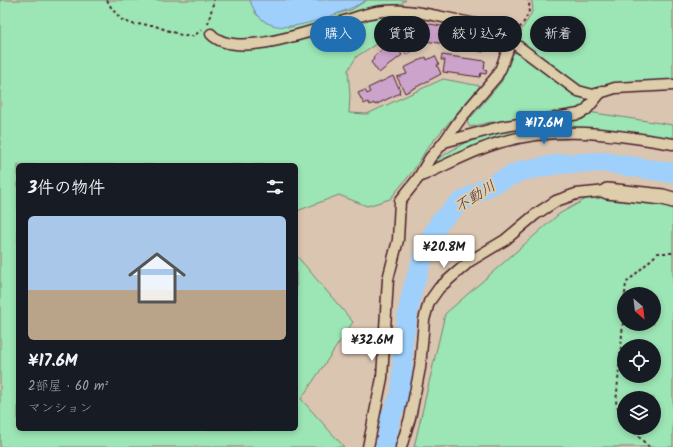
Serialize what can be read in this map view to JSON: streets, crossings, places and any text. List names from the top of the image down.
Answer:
{
  "water": ["不動川"],
  "north": "bottom right",
  "page": {
    "chip": [
      "購入",
      "賃貸",
      "絞り込み",
      "新着"
    ],
    "price": ["¥17.6M", "¥20.8M", "¥32.6M"],
    "heading": "3件の物件",
    "list": [
      {
        "name": "¥17.6M",
        "note": "2部屋 · 60 m² · マンション"
      }
    ]
  }
}
